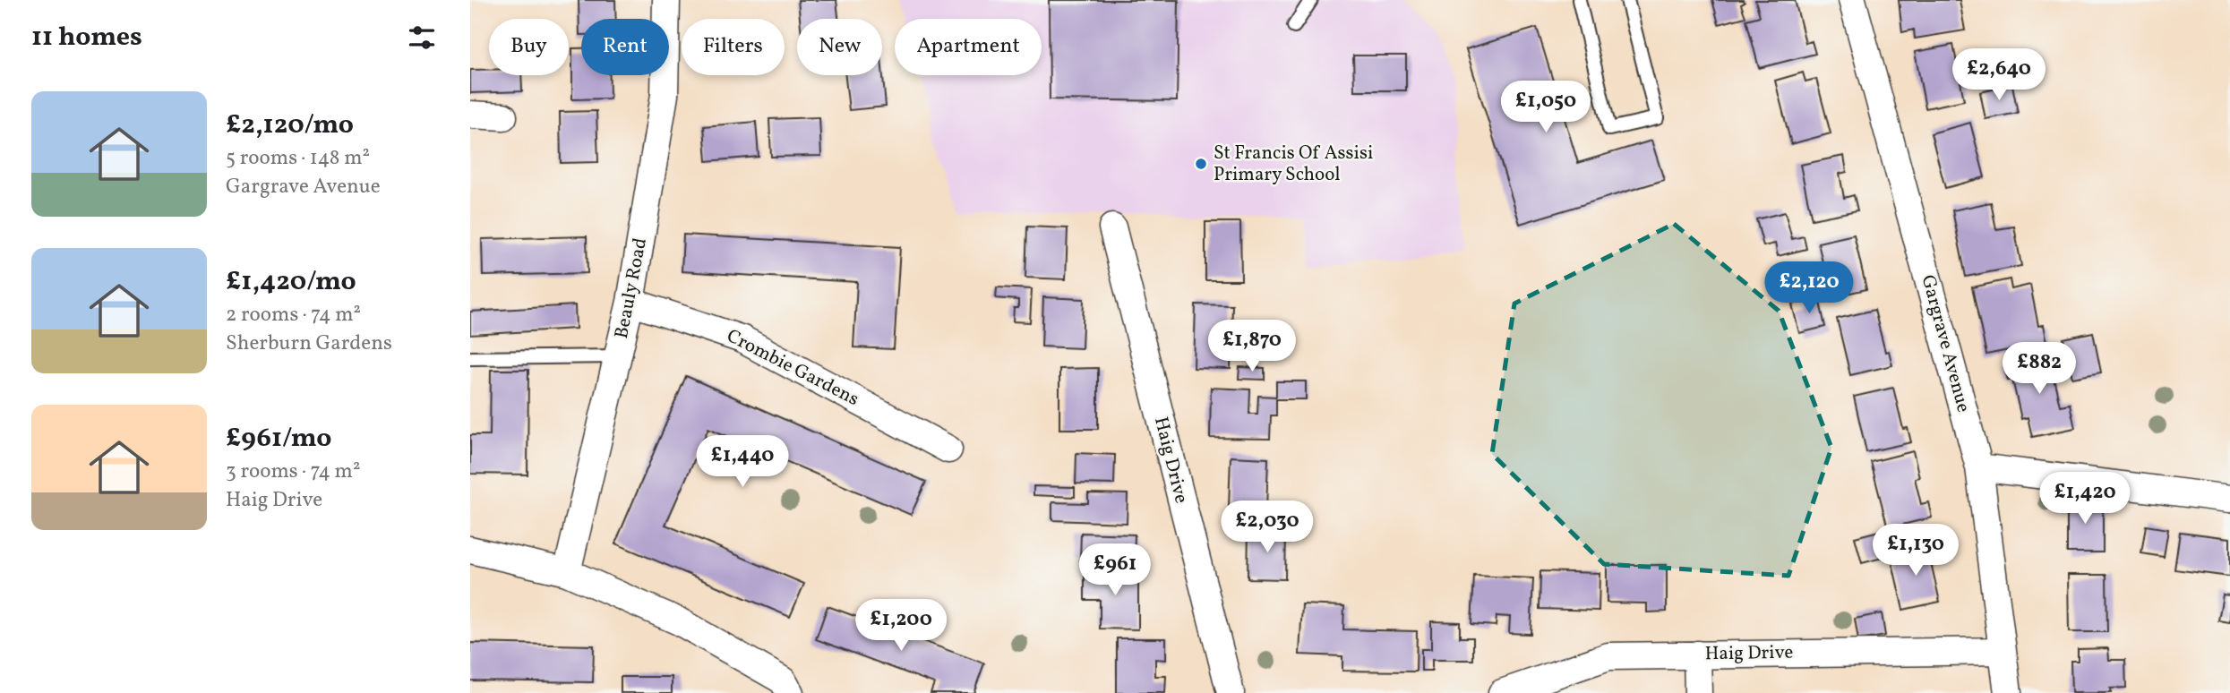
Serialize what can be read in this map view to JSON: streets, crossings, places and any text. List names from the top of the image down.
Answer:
{
  "streets": {
    "street": [
      "Beauly Road",
      "Gargrave Avenue",
      "Crombie Gardens",
      "Haig Drive"
    ]
  },
  "crossings": [
    ["Beauly Road", "Crombie Gardens"],
    ["Gargrave Avenue", "Haig Drive"]
  ],
  "places": ["St Francis Of Assisi Primary School"],
  "page": {
    "heading": "11 homes",
    "chip": [
      "Buy",
      "Rent",
      "Filters",
      "New",
      "Apartment"
    ],
    "price": [
      "£2,640",
      "£1,050",
      "£2,120",
      "£1,870",
      "£882",
      "£1,440",
      "£1,420",
      "£2,030",
      "£1,130",
      "£961",
      "£1,200"
    ],
    "list": [
      {
        "name": "£2,120/mo",
        "note": "5 rooms · 148 m² · Gargrave Avenue"
      },
      {
        "name": "£1,420/mo",
        "note": "2 rooms · 74 m² · Sherburn Gardens"
      },
      {
        "name": "£961/mo",
        "note": "3 rooms · 74 m² · Haig Drive"
      }
    ]
  }
}
